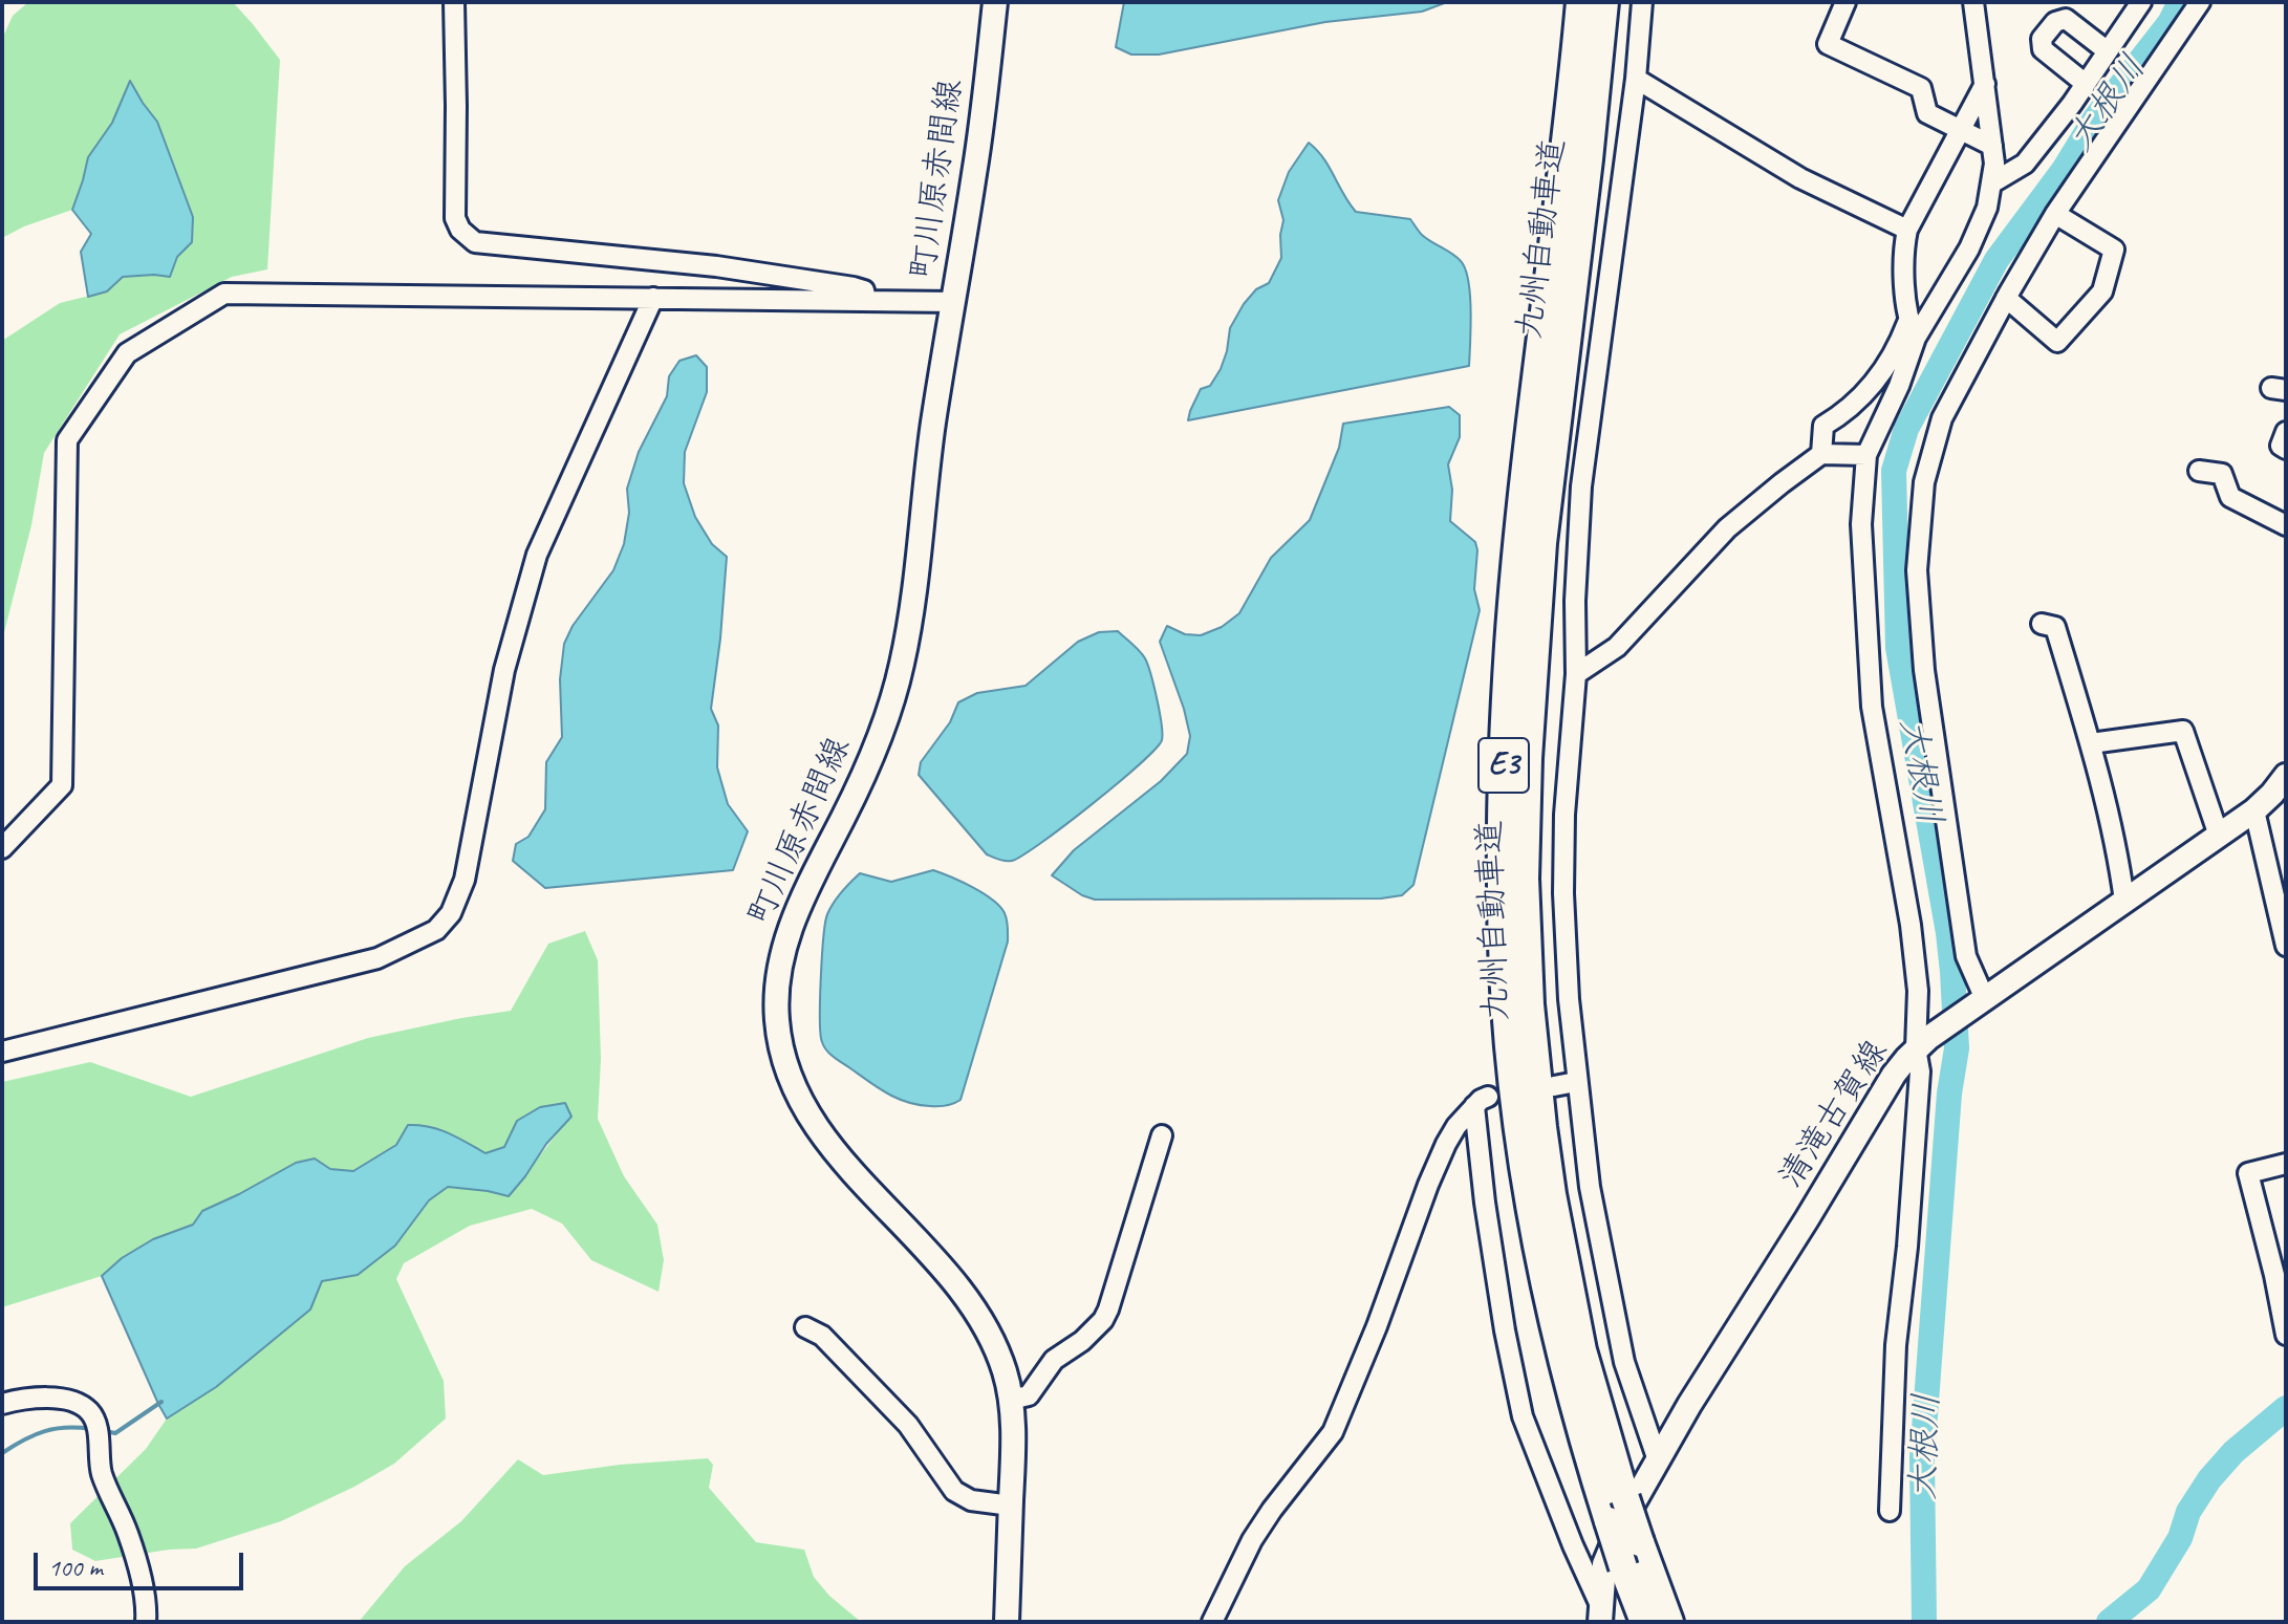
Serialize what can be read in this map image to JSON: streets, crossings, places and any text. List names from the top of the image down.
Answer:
{
  "streets": {
    "highway": ["九州自動車道", "E3"],
    "main road": ["町川原赤間線", "清滝古賀線"]
  },
  "water": ["大根川"],
  "scale_bar": "100 m"
}
